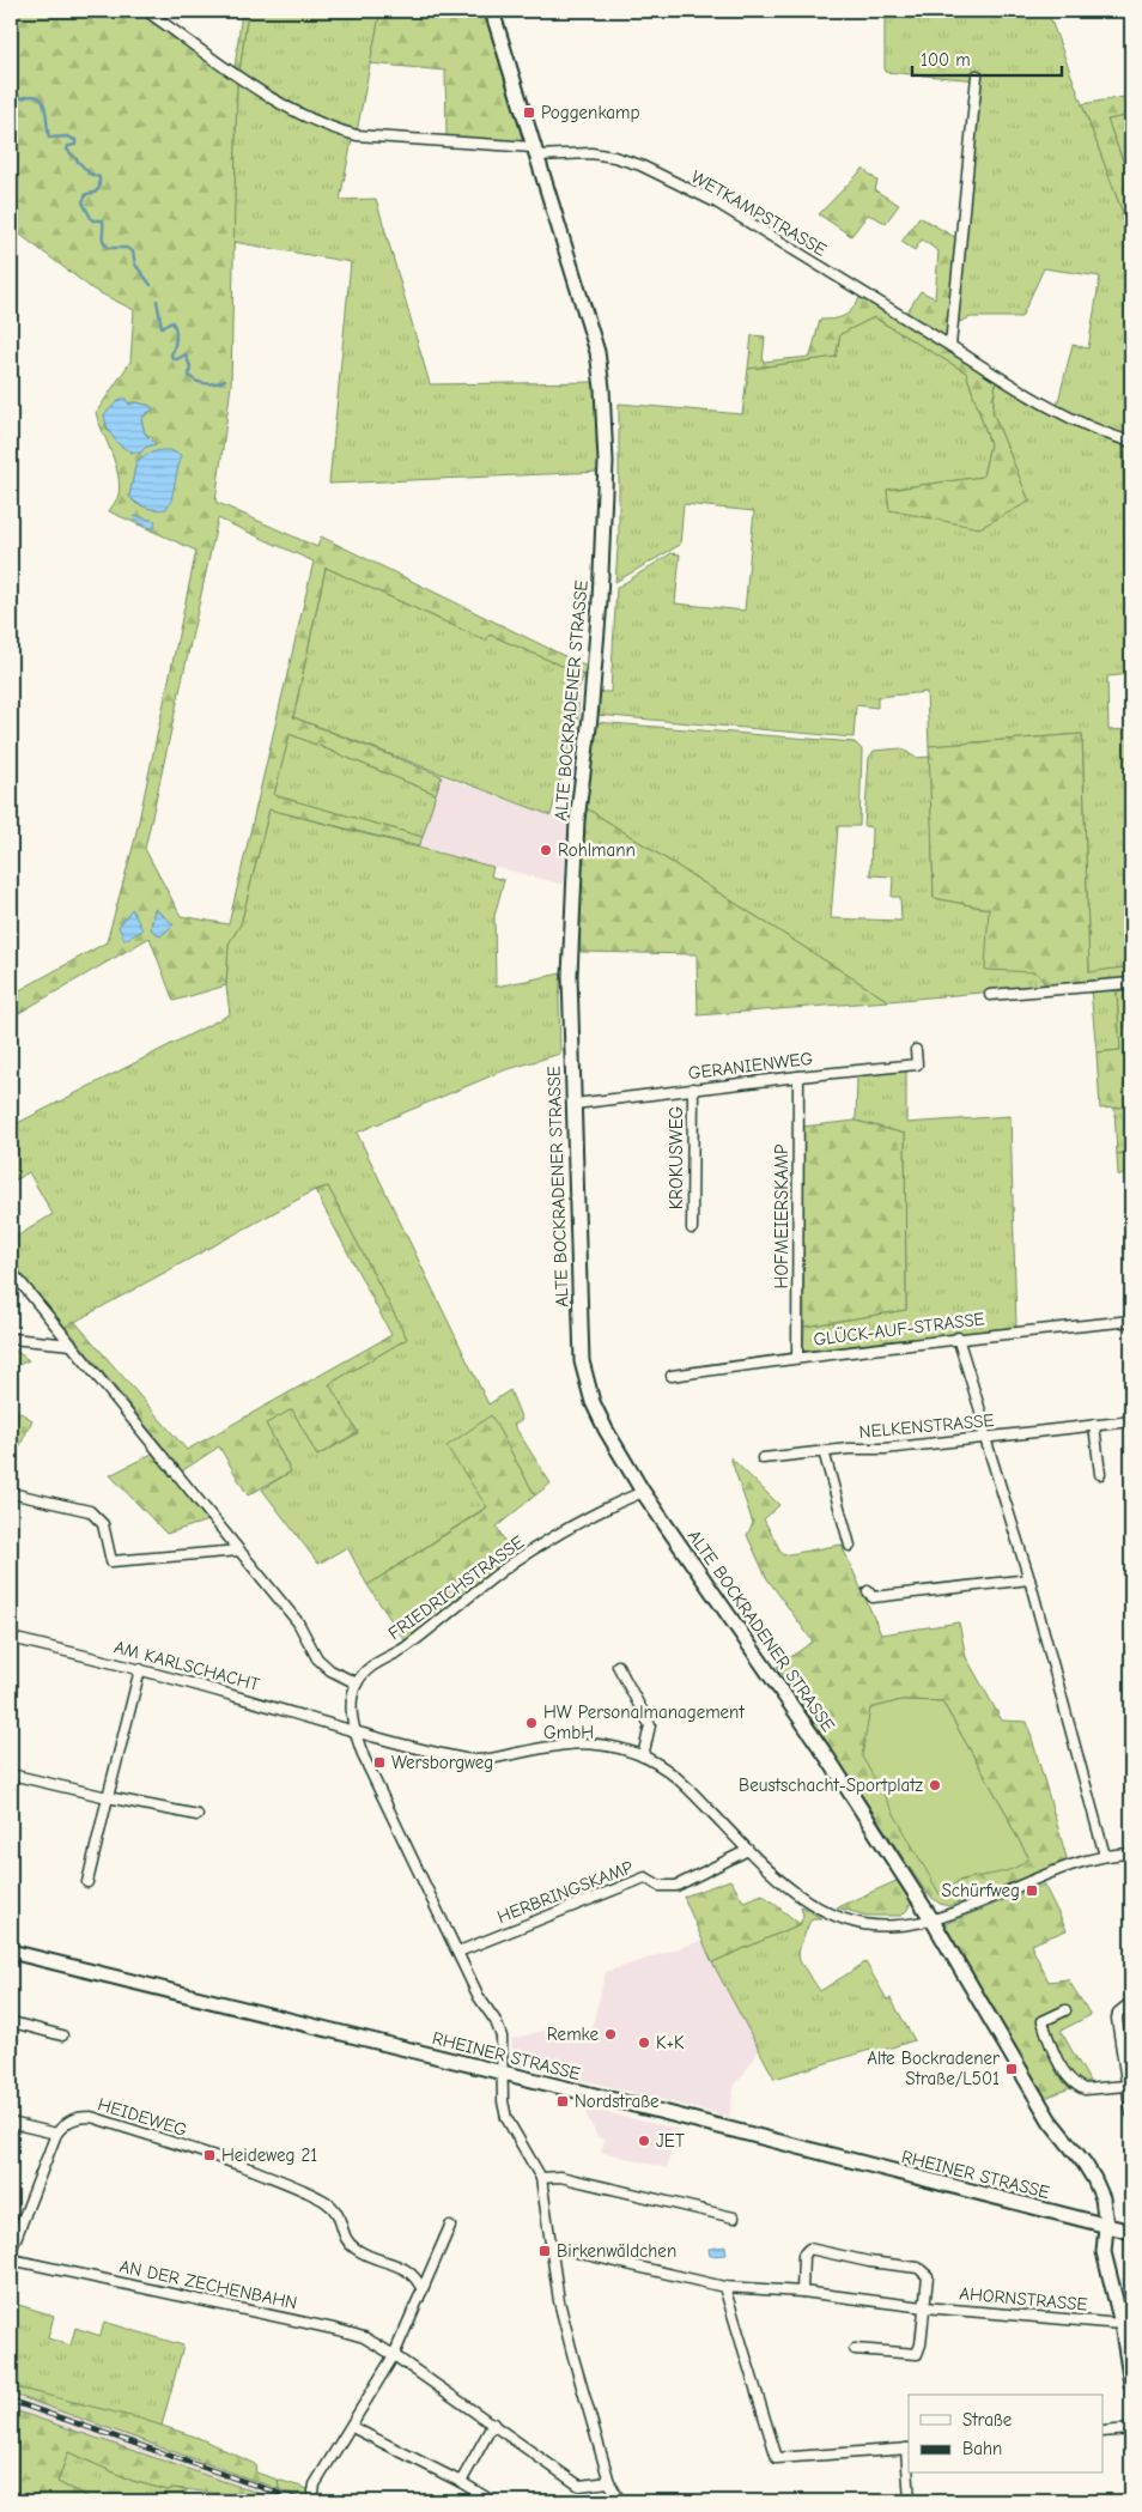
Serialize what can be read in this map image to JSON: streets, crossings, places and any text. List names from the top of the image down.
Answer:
{
  "streets": {
    "street": [
      "WETKAMPSTRASSE",
      "ALTE BOCKRADENER STRASSE",
      "GERANIENWEG",
      "KROKUSWEG",
      "HOFMEIERSKAMP",
      "GLÜCK-AUF-STRASSE",
      "NELKENSTRASSE",
      "FRIEDRICHSTRASSE",
      "AM KARLSCHACHT",
      "HERBRINGSKAMP",
      "RHEINER STRASSE",
      "HEIDEWEG",
      "AN DER ZECHENBAHN",
      "AHORNSTRASSE"
    ]
  },
  "crossings": [
    ["WETKAMPSTRASSE", "ALTE BOCKRADENER STRASSE"],
    ["ALTE BOCKRADENER STRASSE", "GERANIENWEG"],
    ["ALTE BOCKRADENER STRASSE", "FRIEDRICHSTRASSE"],
    ["ALTE BOCKRADENER STRASSE", "AM KARLSCHACHT"],
    ["ALTE BOCKRADENER STRASSE", "RHEINER STRASSE"],
    ["ALTE BOCKRADENER STRASSE", "AHORNSTRASSE"],
    ["GERANIENWEG", "KROKUSWEG"],
    ["GERANIENWEG", "HOFMEIERSKAMP"],
    ["HOFMEIERSKAMP", "GLÜCK-AUF-STRASSE"],
    ["AM KARLSCHACHT", "HERBRINGSKAMP"]
  ],
  "places": {
    "transit": [
      "Poggenkamp",
      "Wersborgweg",
      "Schürfweg",
      "Alte Bockradener Straße/L501",
      "Nordstraße",
      "Heideweg 21",
      "Birkenwäldchen"
    ],
    "other": [
      "Rohlmann",
      "HW Personalmanagement GmbH",
      "Beustschacht-Sportplatz",
      "Remke",
      "K+K",
      "JET"
    ]
  },
  "legend": ["Straße", "Bahn"],
  "scale_bar": "100 m"
}
